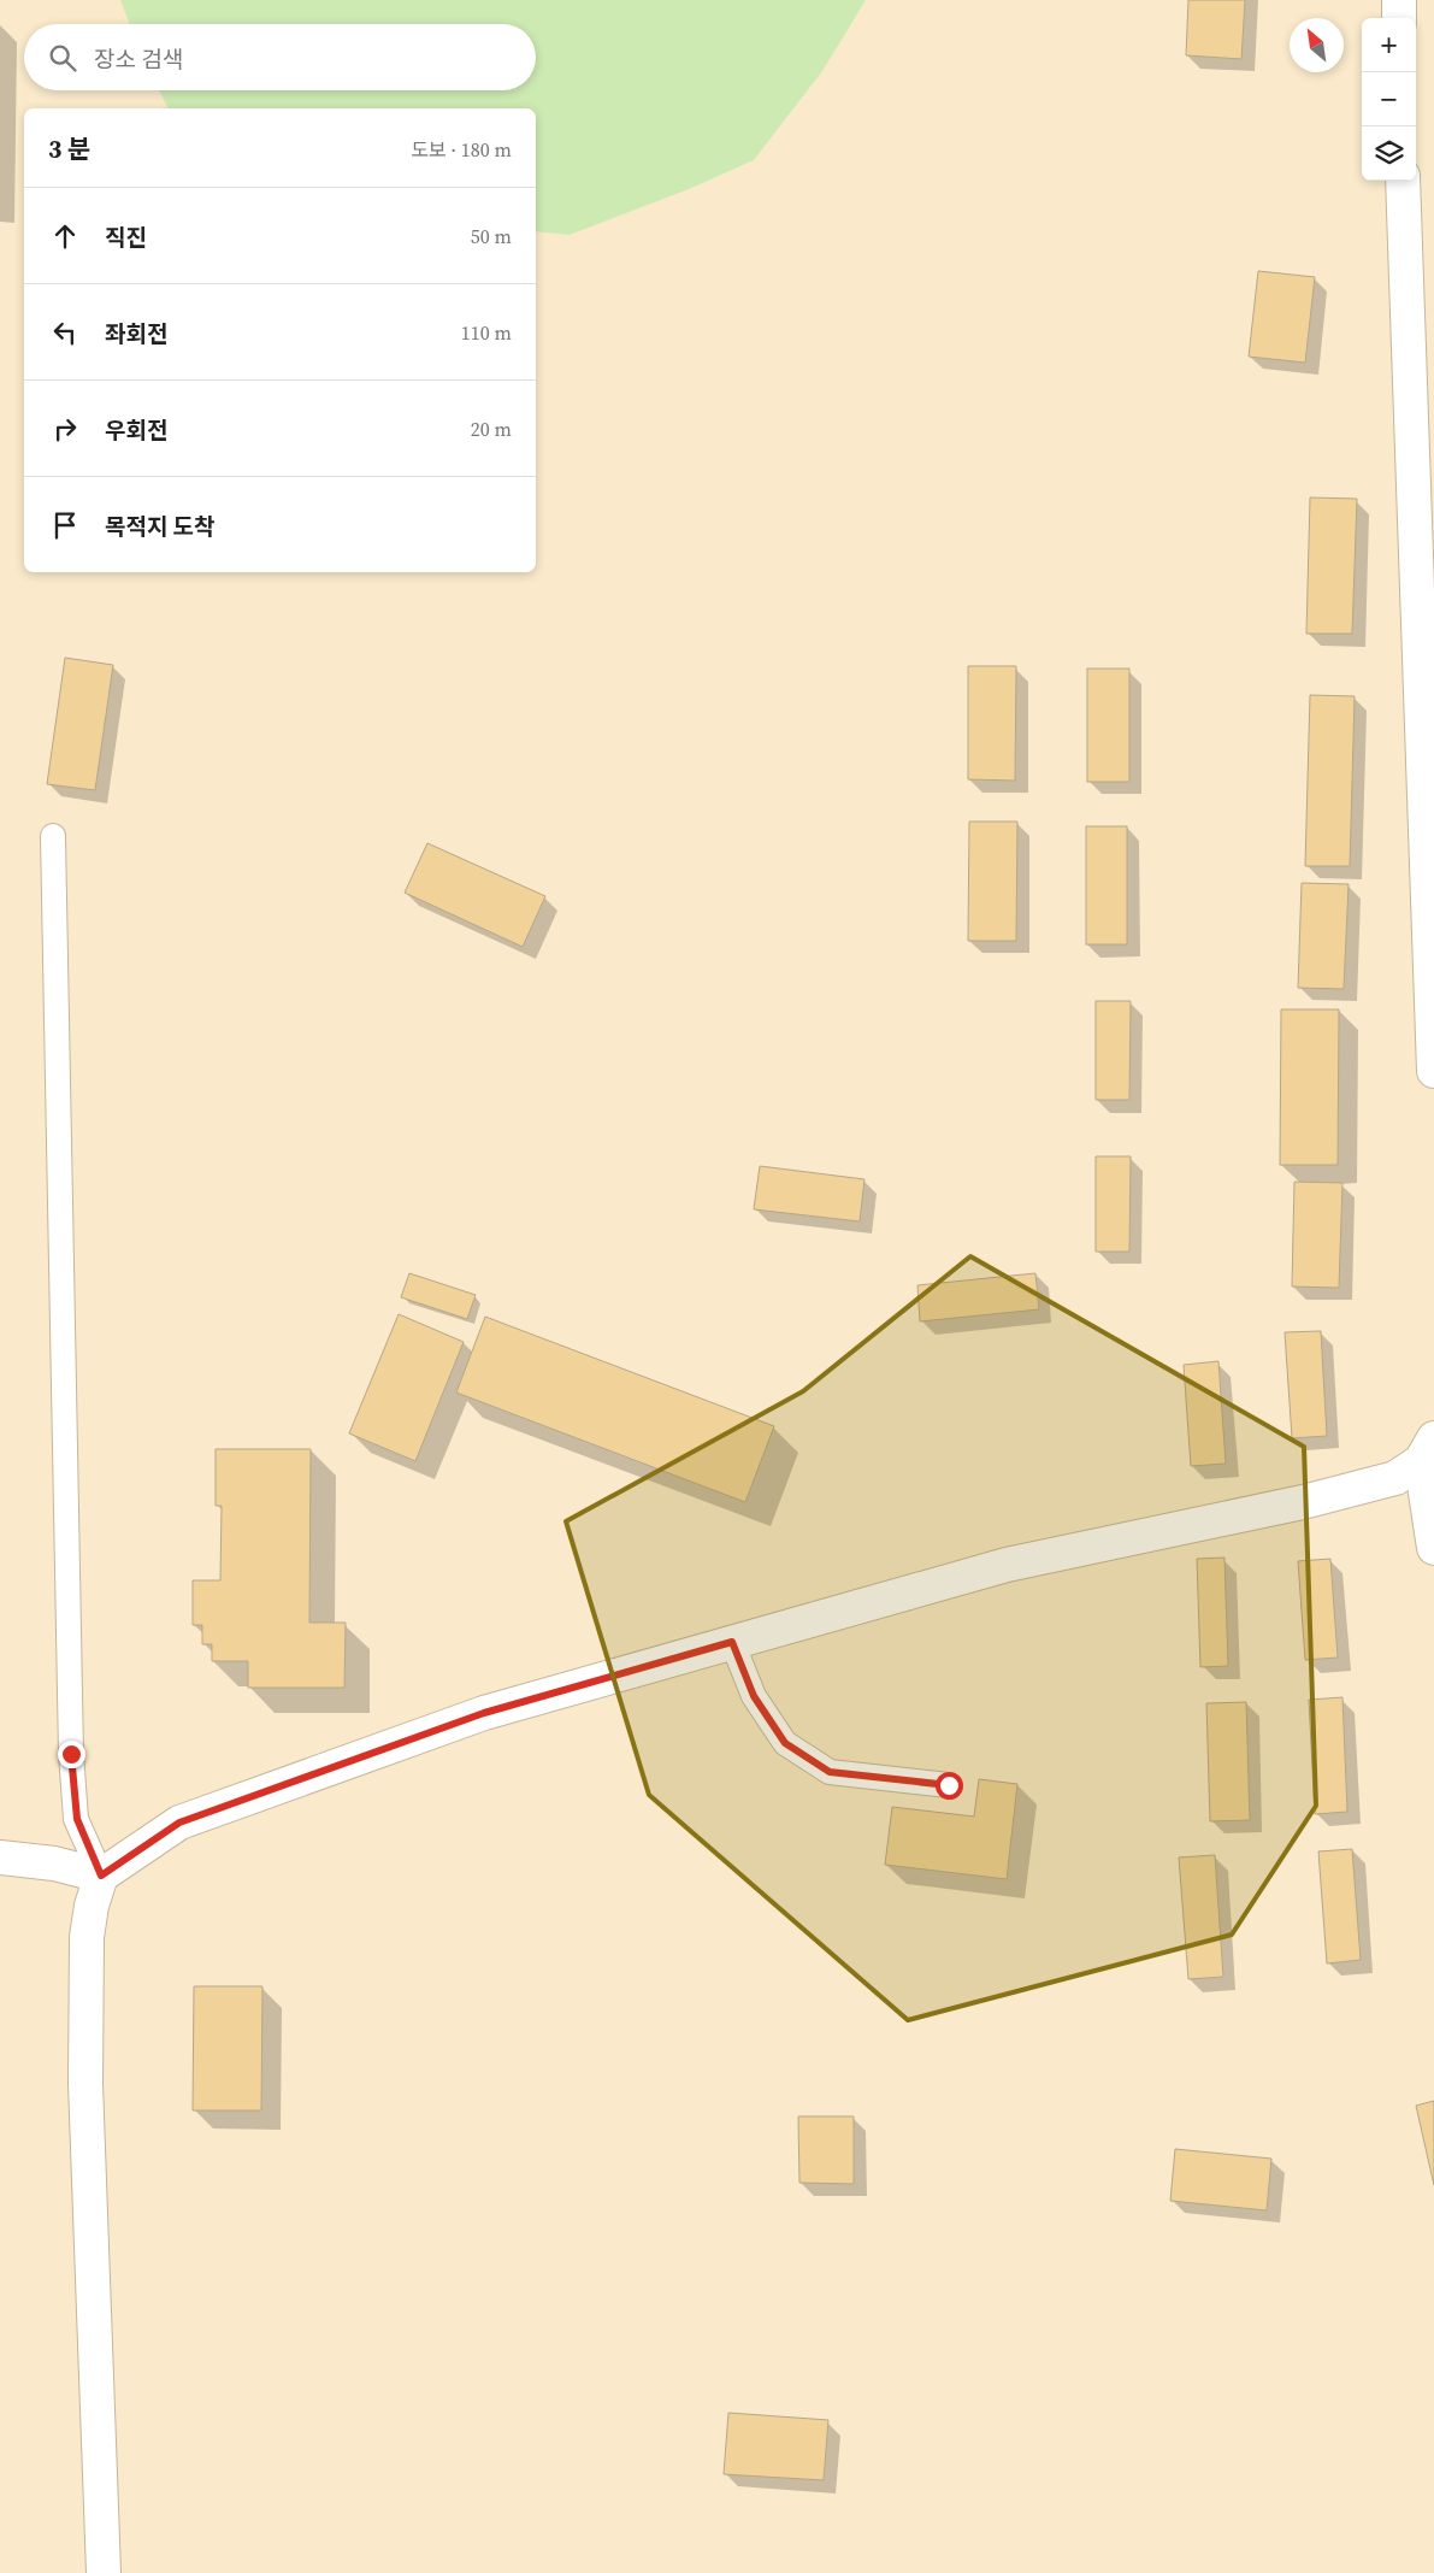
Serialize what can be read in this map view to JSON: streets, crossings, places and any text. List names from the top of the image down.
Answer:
{
  "north": "top left",
  "page": {
    "map_buttons": ["+", "−"],
    "search": "장소 검색",
    "heading": ["3 분", "도보 · 180 m"],
    "list": [
      ["직진", "50 m"],
      ["좌회전", "110 m"],
      ["우회전", "20 m"],
      "목적지 도착"
    ]
  }
}
